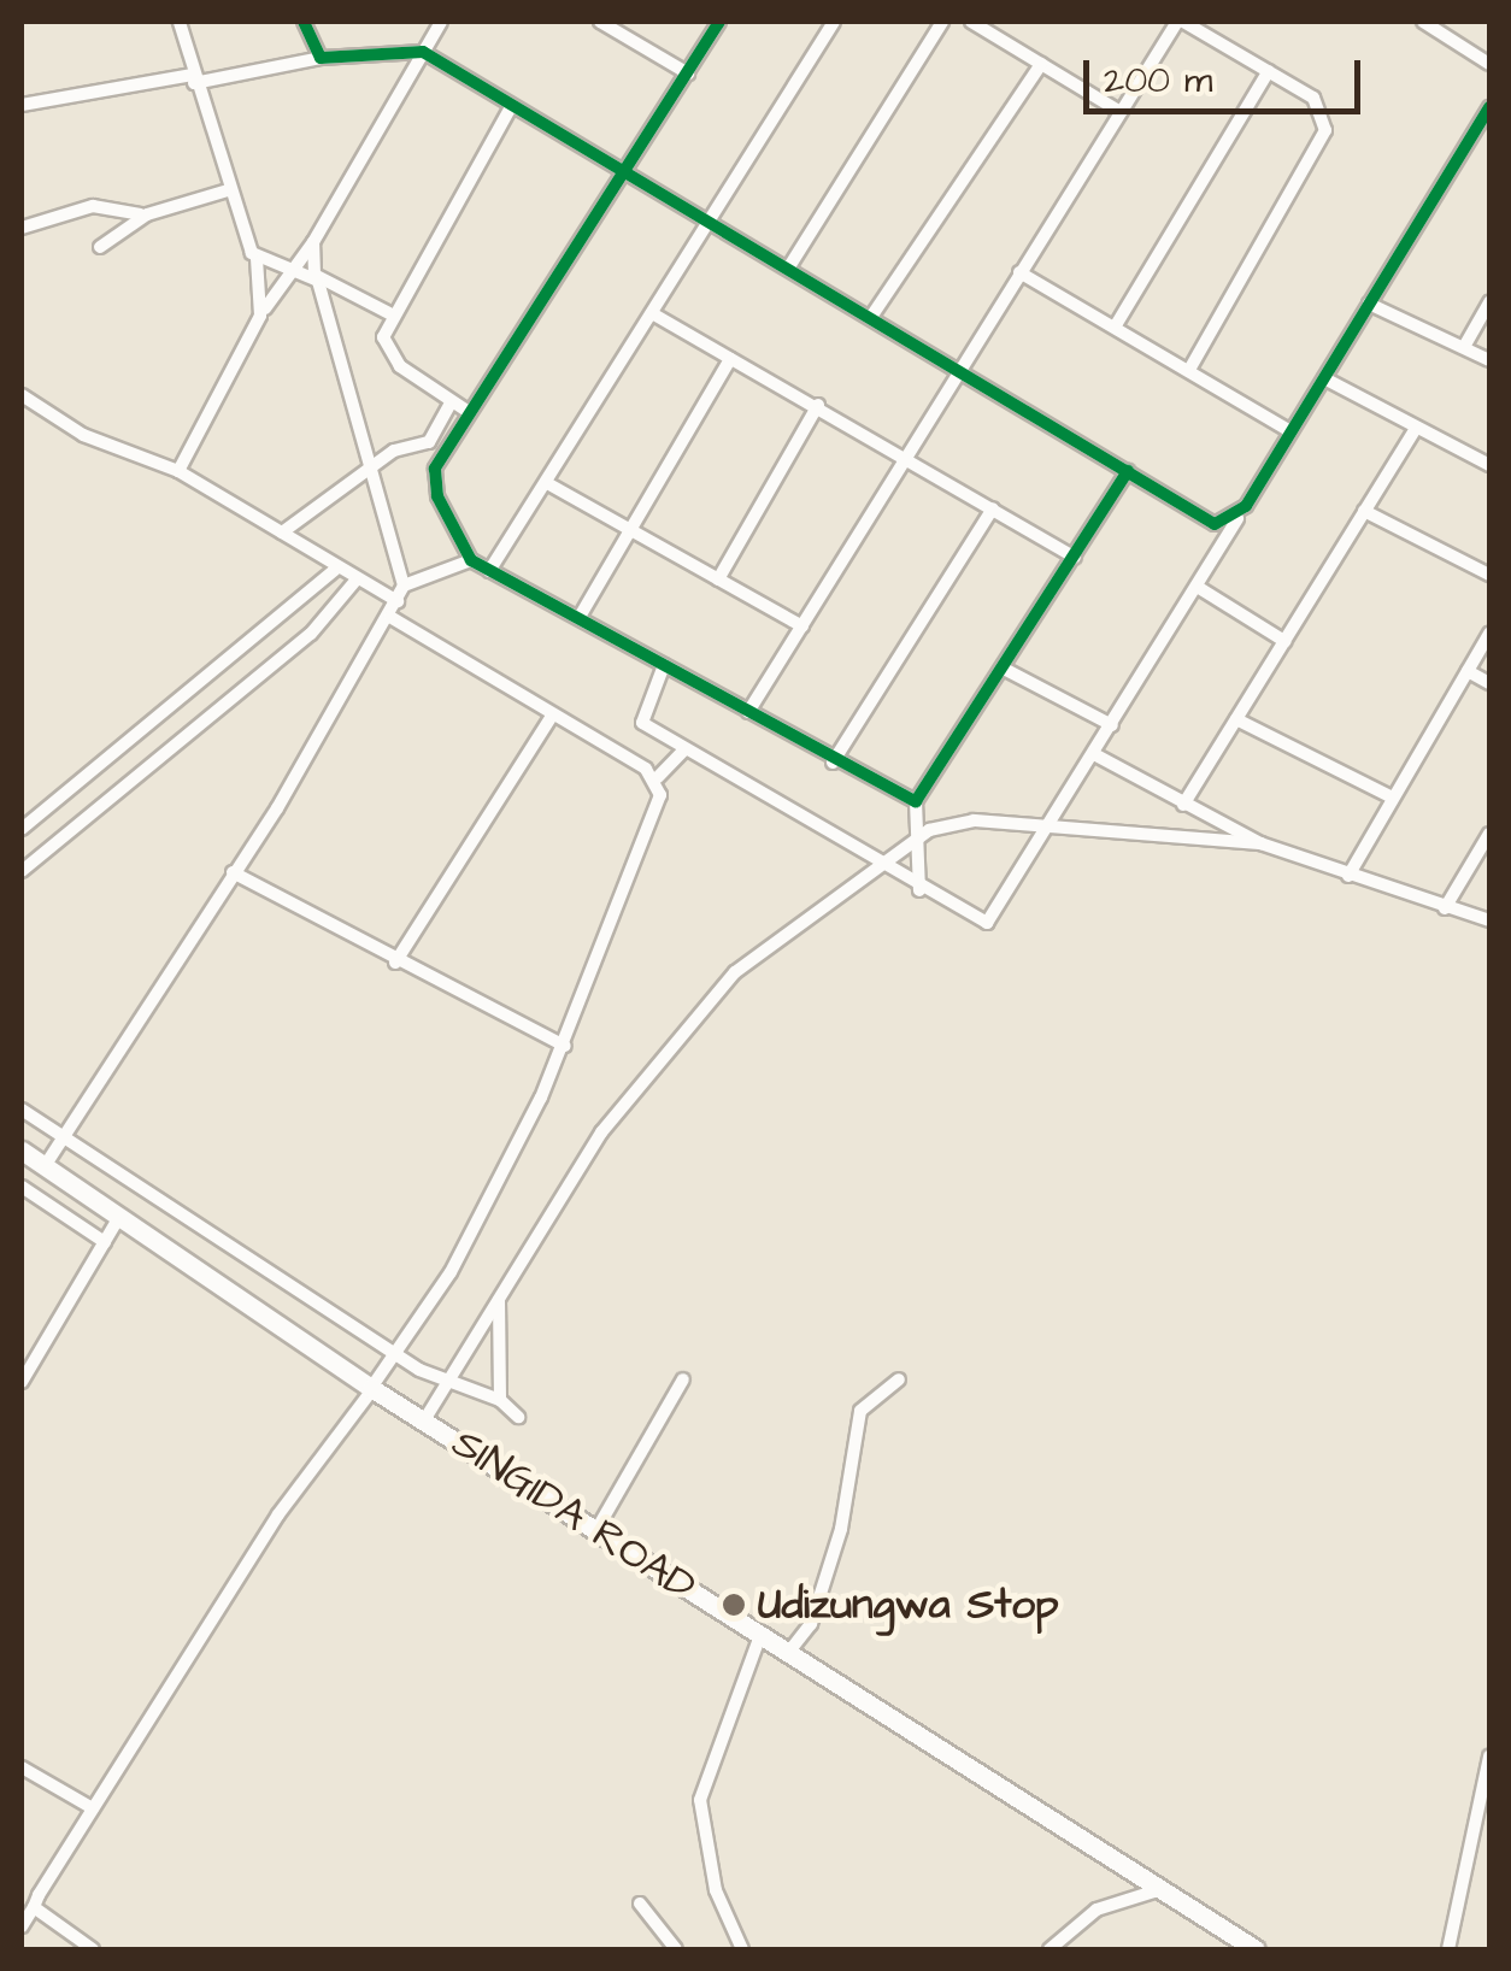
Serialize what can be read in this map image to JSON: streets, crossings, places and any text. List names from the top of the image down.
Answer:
{
  "streets": {
    "highway": ["SINGIDA ROAD"]
  },
  "places": ["Udizungwa Stop"],
  "scale_bar": "200 m"
}
